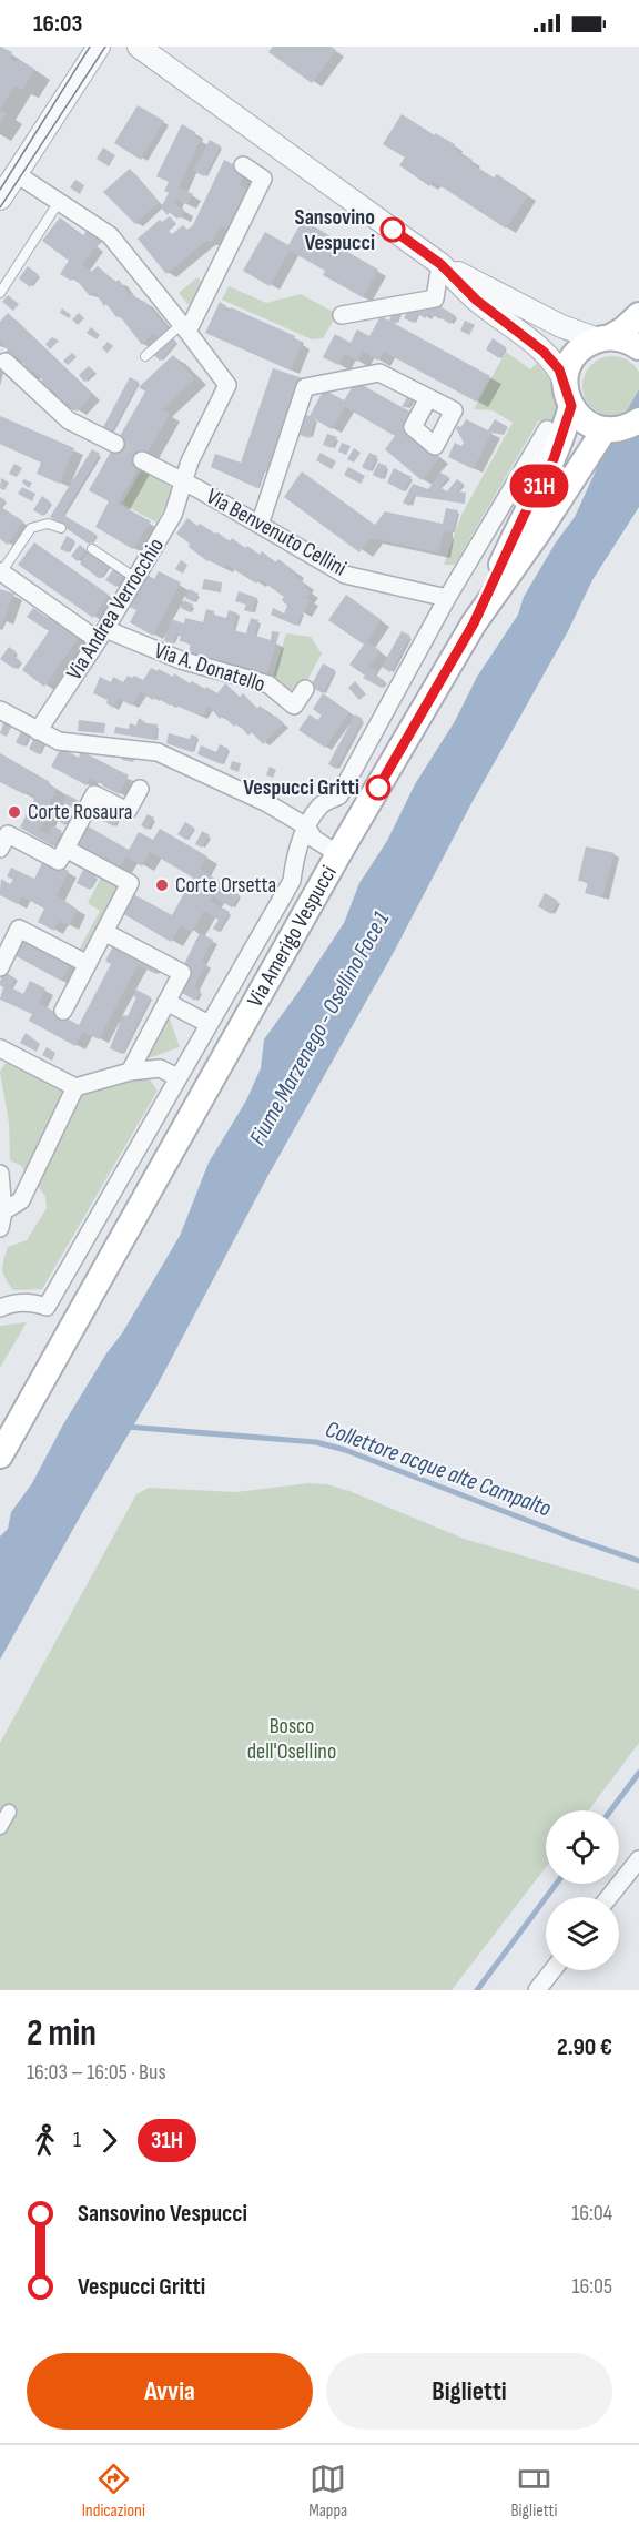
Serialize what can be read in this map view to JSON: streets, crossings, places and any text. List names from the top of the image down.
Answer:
{
  "streets": {
    "main road": ["Via Amerigo Vespucci"],
    "street": ["Via Benvenuto Cellini", "Via Andrea Verrocchio", "Via A. Donatello"]
  },
  "crossings": [
    ["Via Benvenuto Cellini", "Via Andrea Verrocchio"],
    ["Via Andrea Verrocchio", "Via A. Donatello"]
  ],
  "water": ["Fiume Marzenego - Osellino Foce 1", "Collettore acque alte Campalto"],
  "parks": ["Bosco dell'Osellino"],
  "places": [
    "Sansovino Vespucci",
    "Vespucci Gritti",
    "Corte Rosaura",
    "Corte Orsetta"
  ],
  "lines": ["bus line 31H"],
  "page": {
    "status": "16:03",
    "on_map": "31H",
    "heading": ["2 min", "16:03 – 16:05 · Bus", "2.90 €"],
    "legs": ["1", "31H"],
    "list": [
      {
        "name": "Sansovino Vespucci",
        "value": "16:04"
      },
      {
        "name": "Vespucci Gritti",
        "value": "16:05"
      }
    ],
    "buttons": ["Avvia", "Biglietti"],
    "tabs": ["Indicazioni", "Mappa", "Biglietti"]
  }
}
